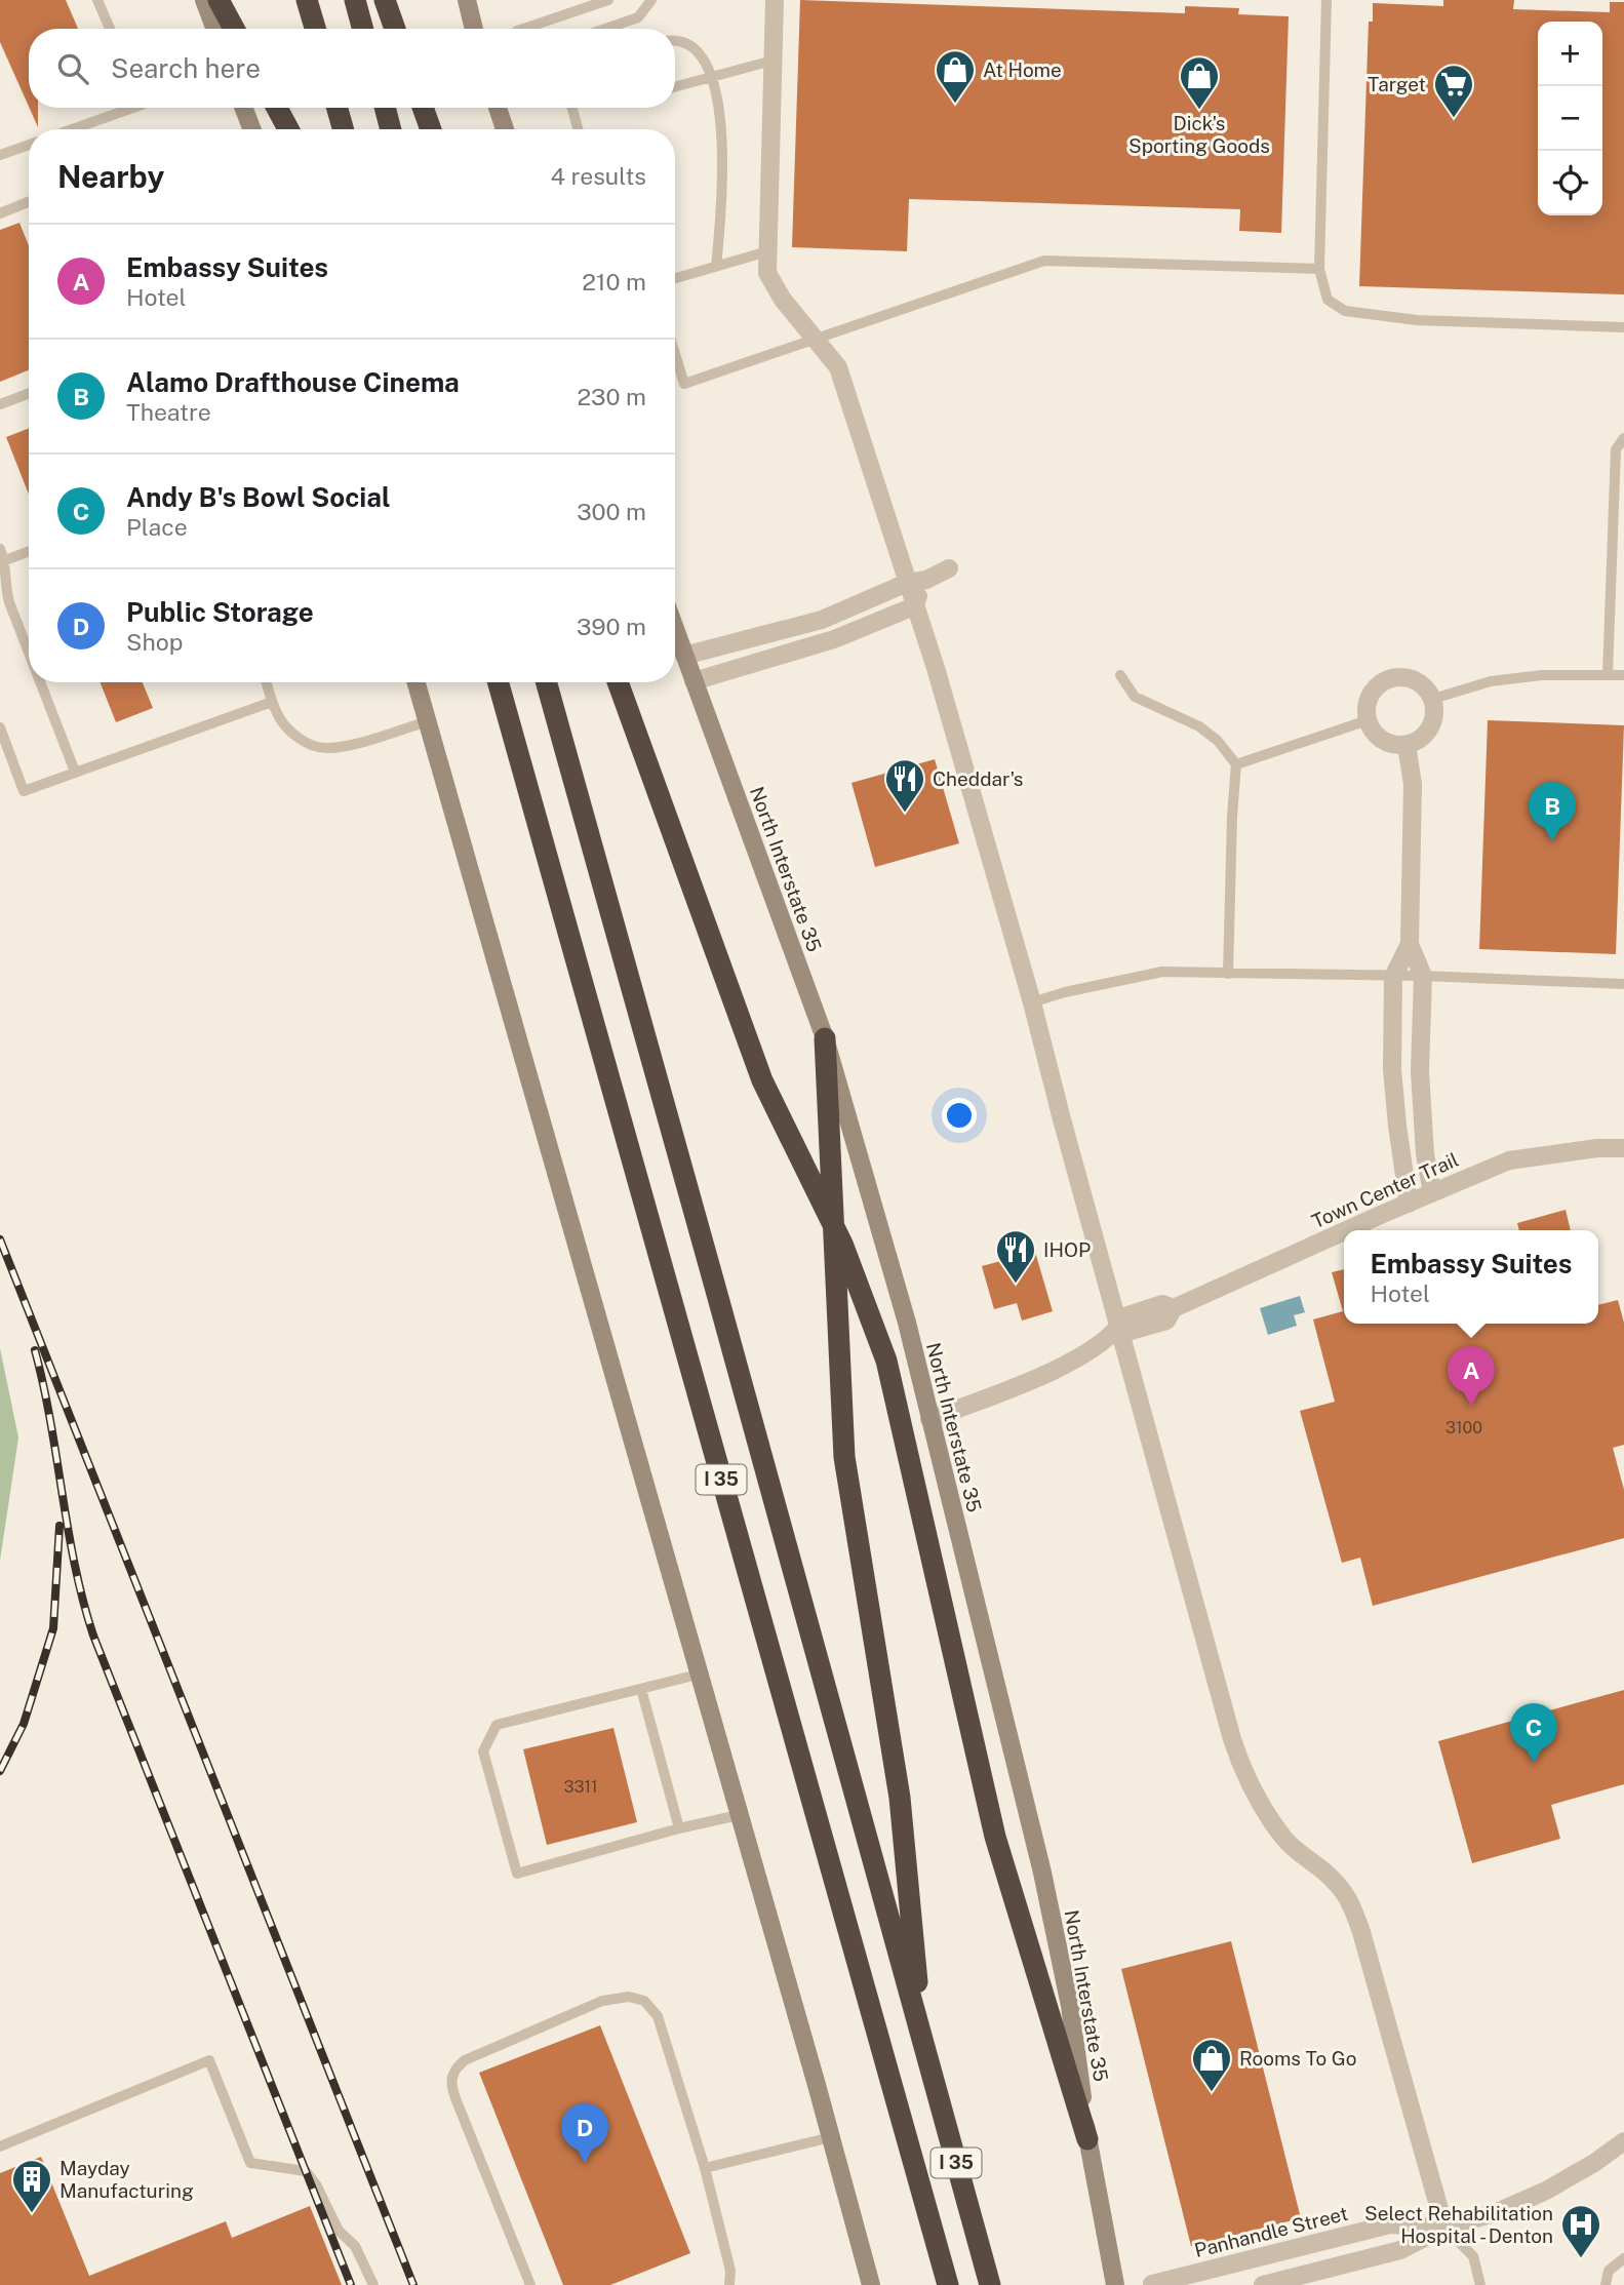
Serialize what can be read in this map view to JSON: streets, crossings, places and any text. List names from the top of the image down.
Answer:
{
  "streets": {
    "highway": ["I 35"],
    "main road": ["North Interstate 35"],
    "street": ["Town Center Trail", "Panhandle Street"]
  },
  "crossings": [
    ["North Interstate 35", "Town Center Trail"]
  ],
  "places": {
    "shop": ["At Home", "Dick's Sporting Goods", "Rooms To Go"],
    "supermarket": ["Target"],
    "restaurant": ["Cheddar's", "IHOP"],
    "building": ["Mayday Manufacturing"],
    "hospital": ["Select Rehabilitation Hospital - Denton"]
  },
  "house_numbers": ["3100", "3311"],
  "page": {
    "map_buttons": ["+", "−"],
    "search": "Search here",
    "heading": ["Nearby", "4 results"],
    "list": [
      {
        "mark": "A",
        "name": "Embassy Suites",
        "note": "Hotel",
        "value": "210 m"
      },
      {
        "mark": "B",
        "name": "Alamo Drafthouse Cinema",
        "note": "Theatre",
        "value": "230 m"
      },
      {
        "mark": "C",
        "name": "Andy B's Bowl Social",
        "note": "Place",
        "value": "300 m"
      },
      {
        "mark": "D",
        "name": "Public Storage",
        "note": "Shop",
        "value": "390 m"
      }
    ],
    "pins": [
      "B",
      "A",
      "C",
      "D"
    ],
    "popup": ["Embassy Suites", "Hotel"]
  }
}
